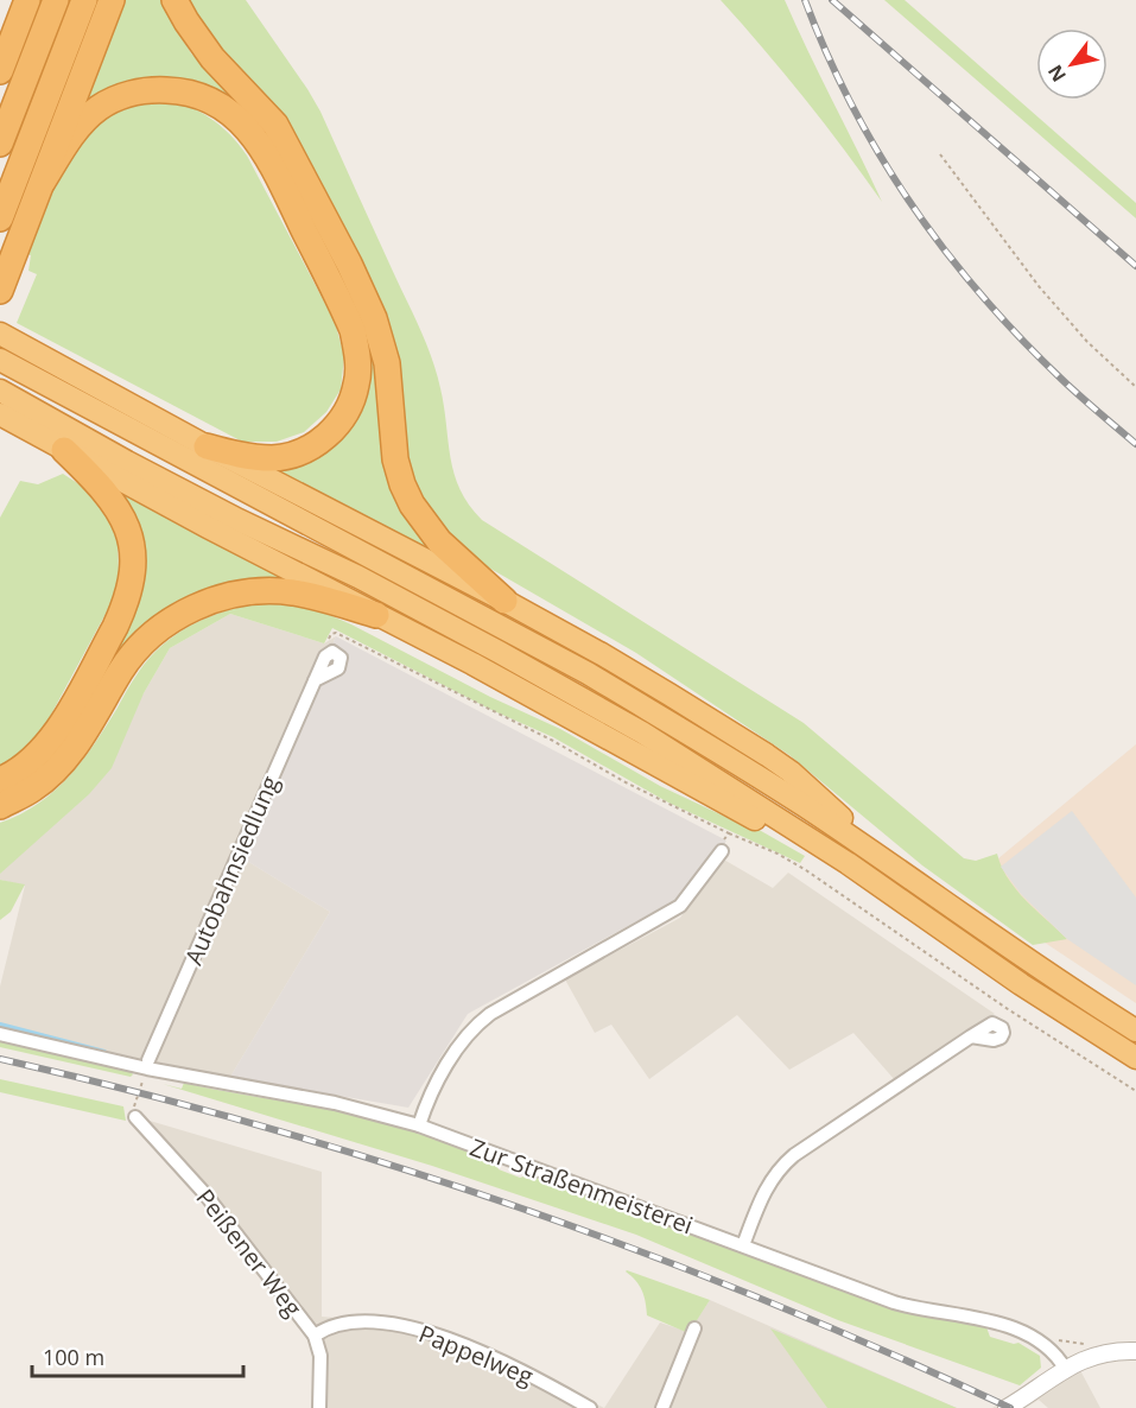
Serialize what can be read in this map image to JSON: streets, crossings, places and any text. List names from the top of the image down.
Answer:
{
  "streets": {
    "street": [
      "Autobahnsiedlung",
      "Zur Straßenmeisterei",
      "Peißener Weg",
      "Pappelweg"
    ]
  },
  "crossings": [
    ["Autobahnsiedlung", "Zur Straßenmeisterei"],
    ["Peißener Weg", "Pappelweg"]
  ],
  "scale_bar": "100 m",
  "north": "bottom left"
}
